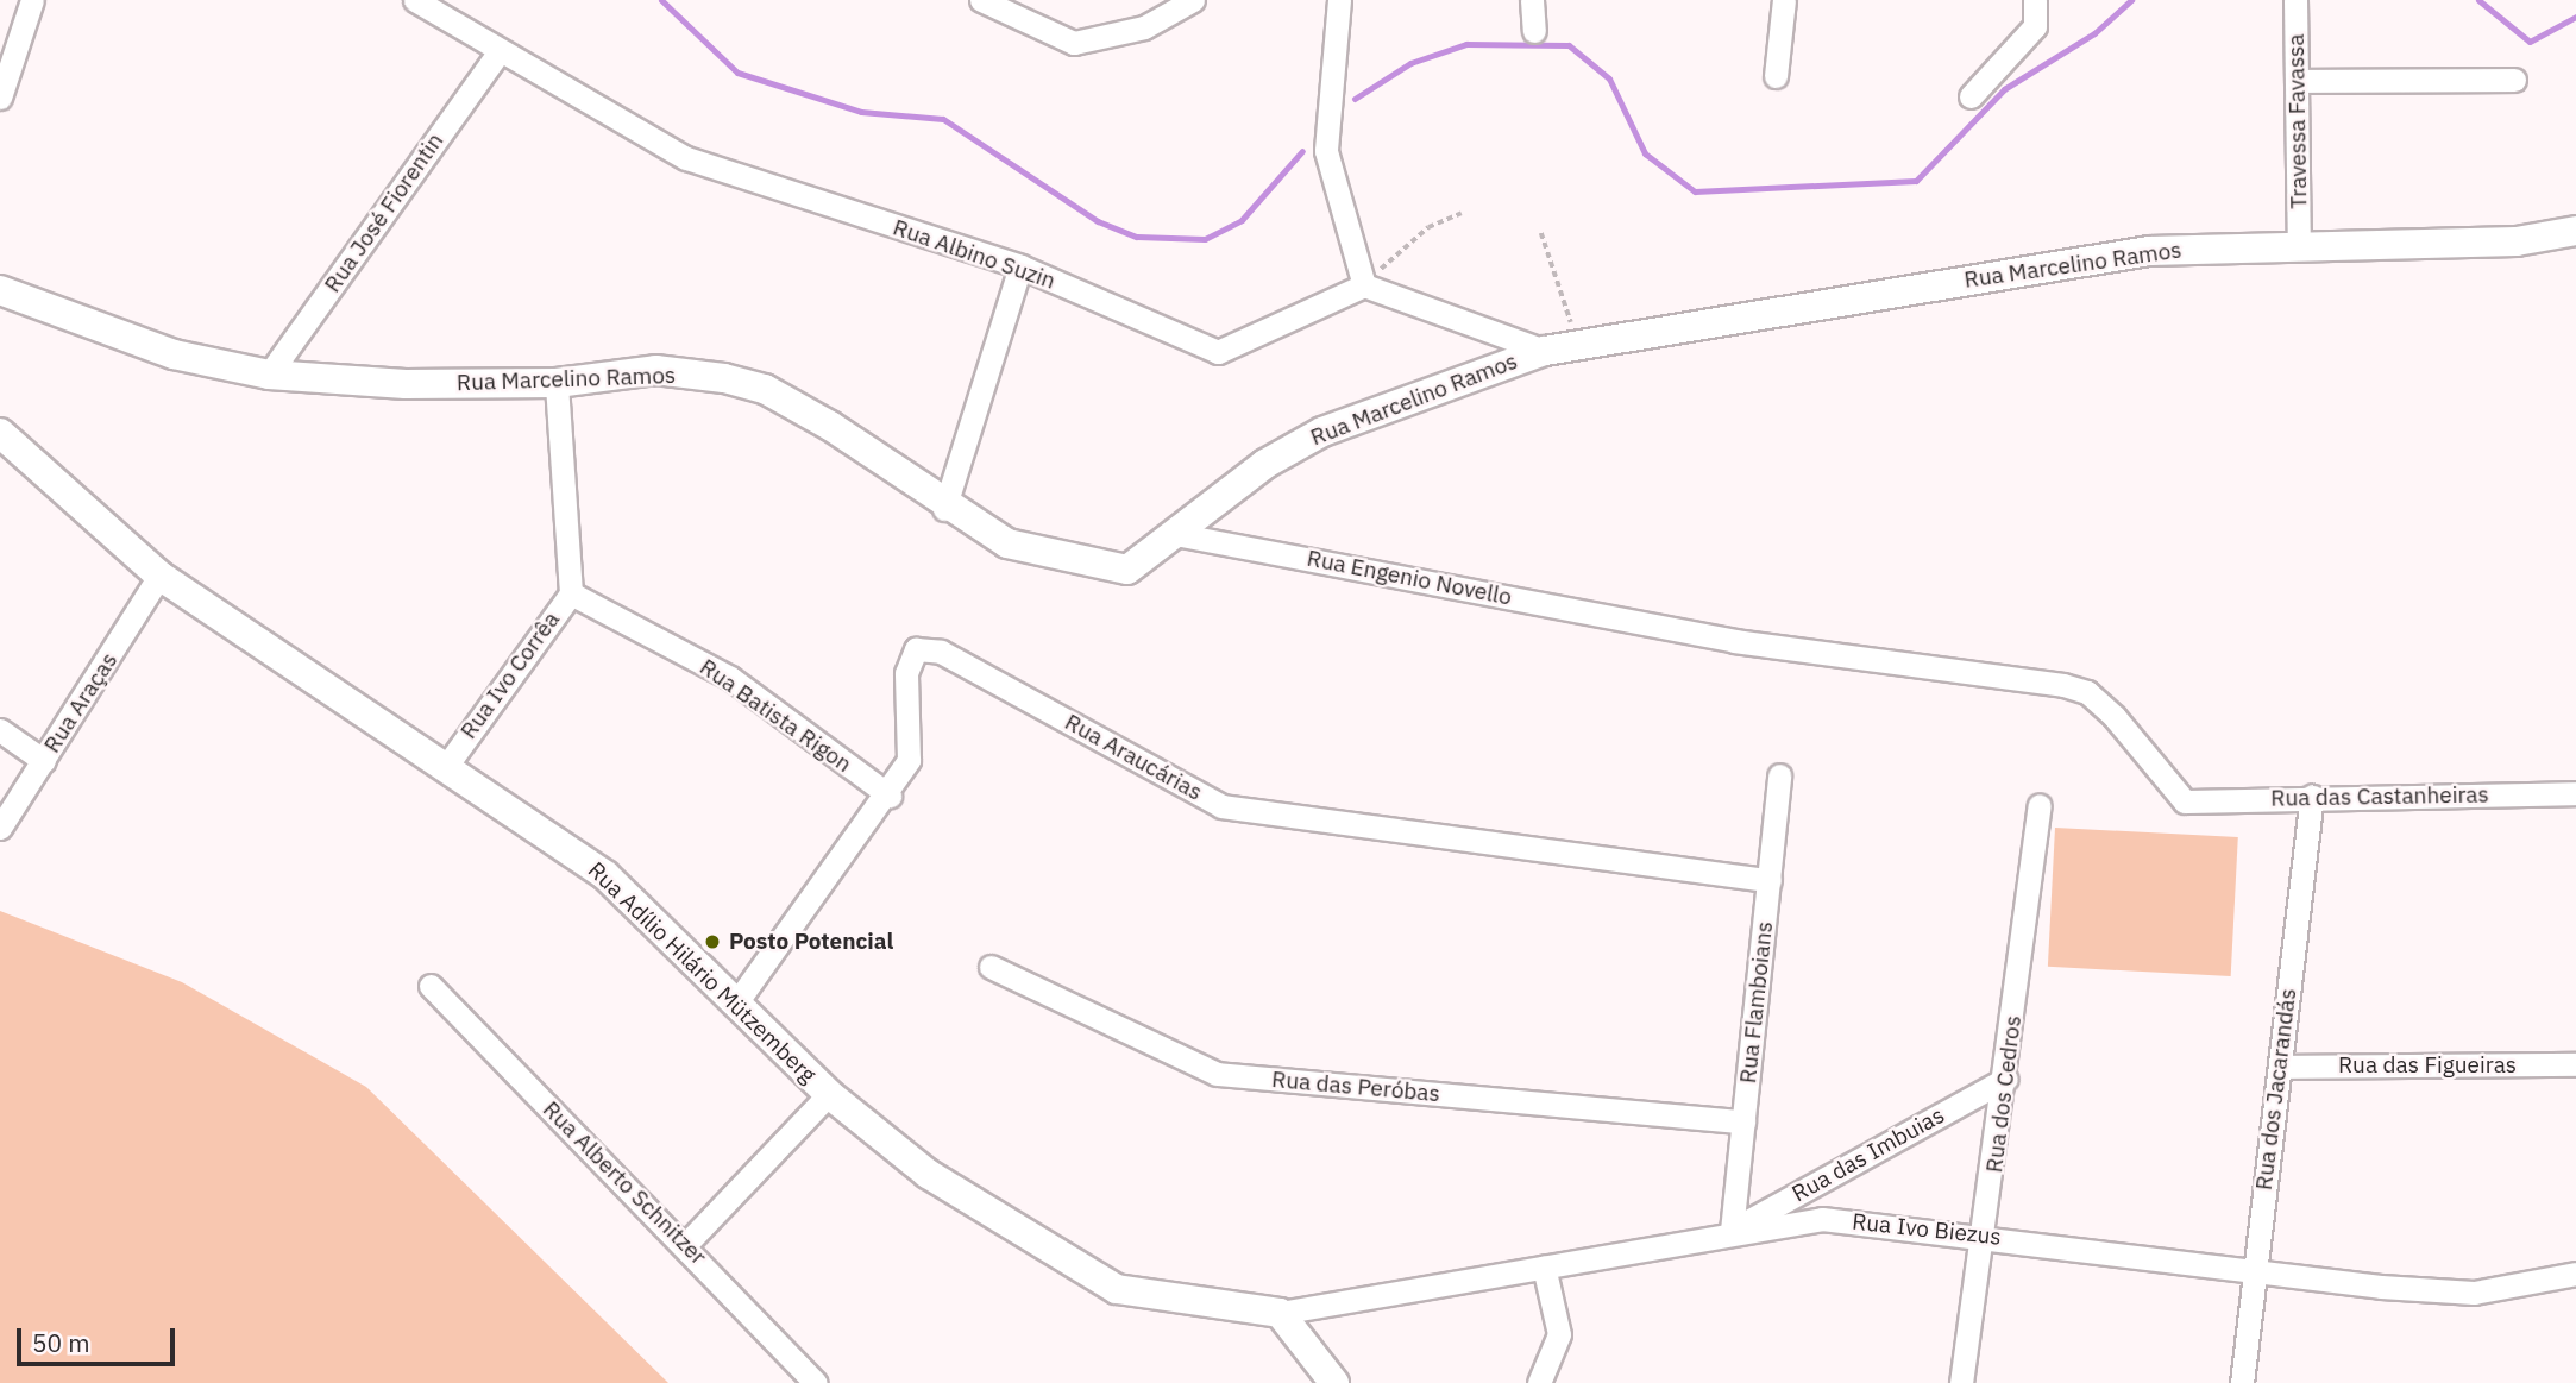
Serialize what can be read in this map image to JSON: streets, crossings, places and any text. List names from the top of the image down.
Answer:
{
  "streets": {
    "main road": ["Rua Marcelino Ramos", "Rua Adílio Hilário Mützemberg"],
    "street": [
      "Travessa Favassa",
      "Rua José Fiorentin",
      "Rua Albino Suzin",
      "Rua Engenio Novello",
      "Rua Ivo Corrêa",
      "Rua Araças",
      "Rua Batista Rigon",
      "Rua Araucárias",
      "Rua das Castanheiras",
      "Rua Flamboians",
      "Rua das Figueiras",
      "Rua das Peróbas",
      "Rua dos Jacarandás",
      "Rua dos Cedros",
      "Rua das Imbuias",
      "Rua Alberto Schnitzer",
      "Rua Ivo Biezus"
    ]
  },
  "crossings": [
    ["Travessa Favassa", "Rua Marcelino Ramos"],
    ["Rua José Fiorentin", "Rua Albino Suzin"],
    ["Rua José Fiorentin", "Rua Marcelino Ramos"],
    ["Rua Marcelino Ramos", "Rua Engenio Novello"],
    ["Rua Marcelino Ramos", "Rua Ivo Corrêa"],
    ["Rua Engenio Novello", "Rua das Castanheiras"],
    ["Rua Ivo Corrêa", "Rua Batista Rigon"],
    ["Rua Ivo Corrêa", "Rua Adílio Hilário Mützemberg"],
    ["Rua Araças", "Rua Adílio Hilário Mützemberg"],
    ["Rua Batista Rigon", "Rua Araucárias"],
    ["Rua Araucárias", "Rua Adílio Hilário Mützemberg"],
    ["Rua Araucárias", "Rua Flamboians"],
    ["Rua das Castanheiras", "Rua dos Jacarandás"],
    ["Rua Adílio Hilário Mützemberg", "Rua Ivo Biezus"],
    ["Rua Flamboians", "Rua das Peróbas"],
    ["Rua Flamboians", "Rua das Imbuias"],
    ["Rua Flamboians", "Rua Ivo Biezus"],
    ["Rua das Figueiras", "Rua dos Jacarandás"],
    ["Rua dos Jacarandás", "Rua Ivo Biezus"],
    ["Rua dos Cedros", "Rua das Imbuias"],
    ["Rua dos Cedros", "Rua Ivo Biezus"],
    ["Rua das Imbuias", "Rua Ivo Biezus"]
  ],
  "places": ["Posto Potencial"],
  "scale_bar": "50 m"
}
